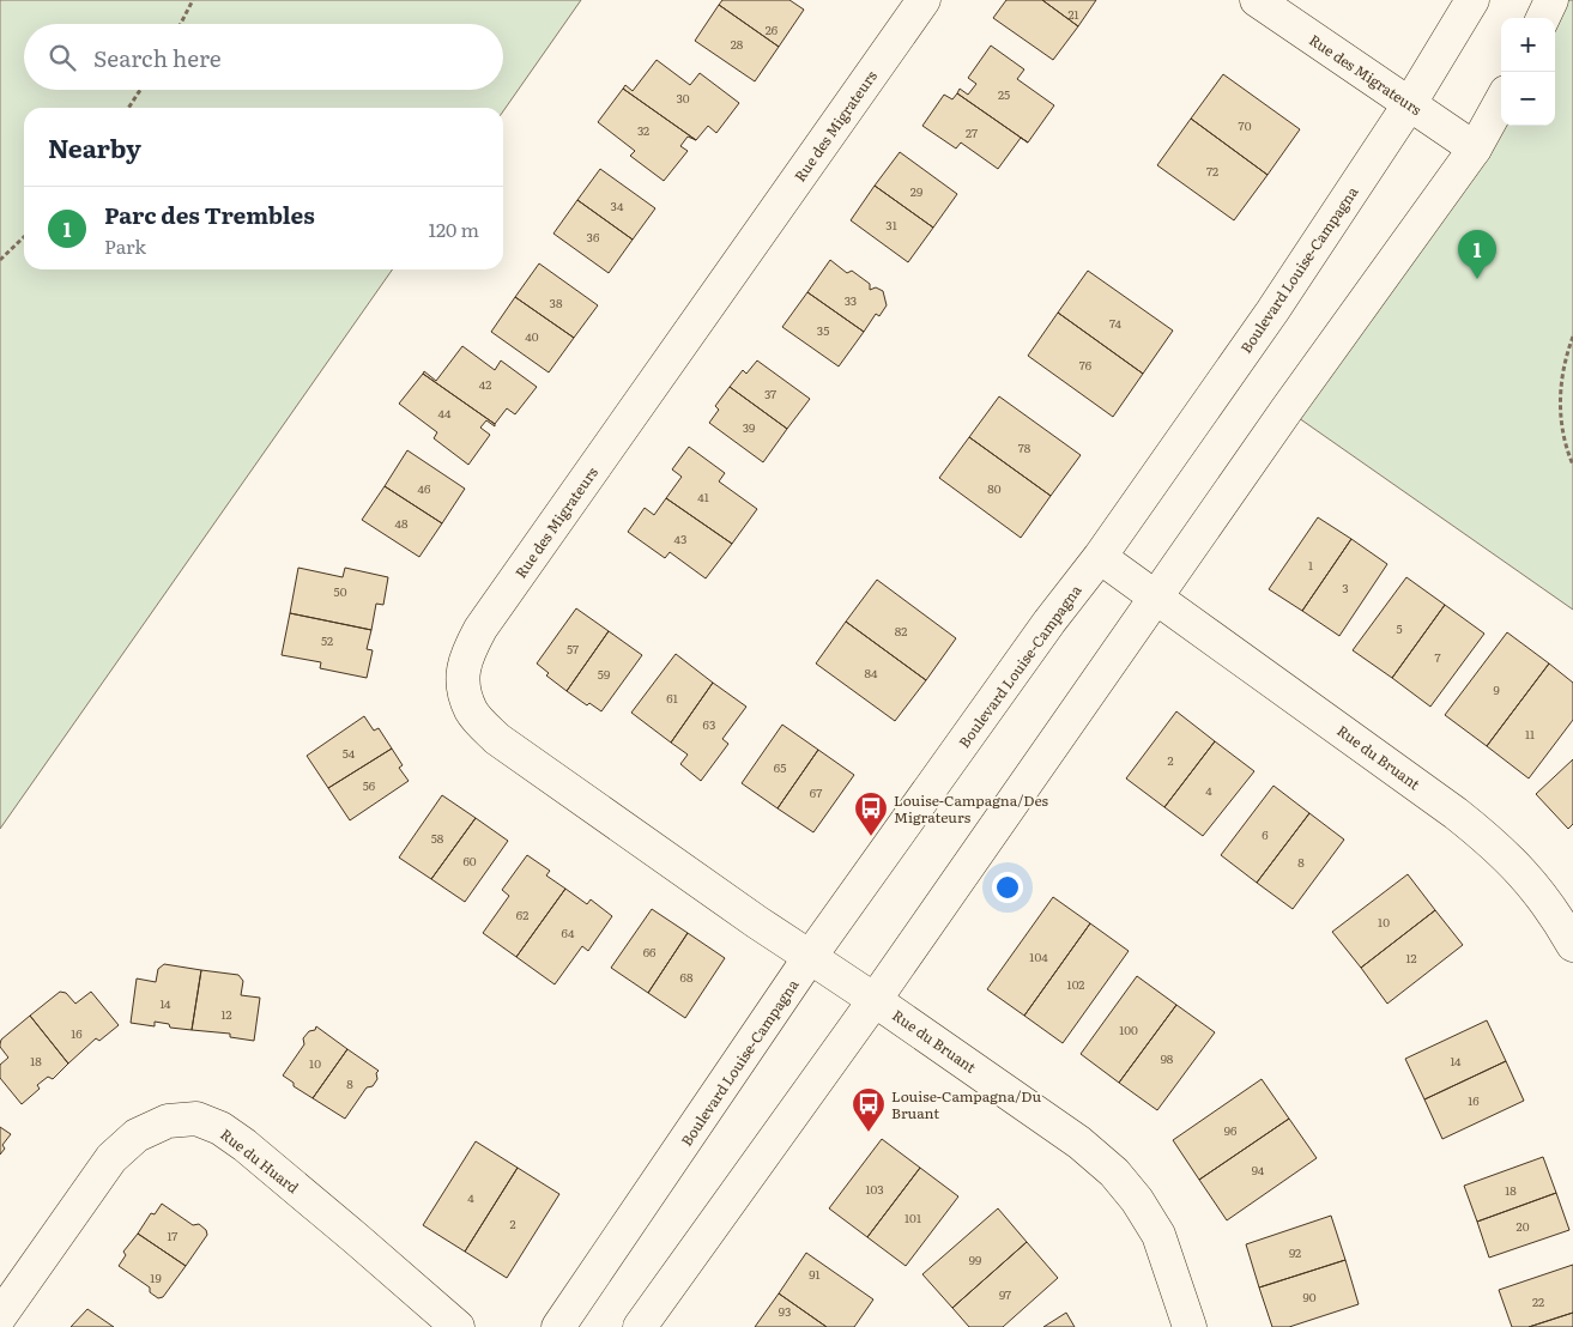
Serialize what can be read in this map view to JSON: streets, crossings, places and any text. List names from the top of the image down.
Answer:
{
  "streets": {
    "street": [
      "Rue des Migrateurs",
      "Boulevard Louise-Campagna",
      "Rue du Bruant",
      "Rue du Huard"
    ]
  },
  "crossings": [
    ["Rue des Migrateurs", "Boulevard Louise-Campagna"],
    ["Rue des Migrateurs", "Rue du Bruant"],
    ["Boulevard Louise-Campagna", "Rue du Bruant"]
  ],
  "places": {
    "bus stop": ["Louise-Campagna/Des Migrateurs", "Louise-Campagna/Du Bruant"]
  },
  "house_numbers": [
    "21",
    "26",
    "28",
    "25",
    "30",
    "70",
    "32",
    "27",
    "72",
    "29",
    "34",
    "31",
    "36",
    "33",
    "38",
    "74",
    "35",
    "40",
    "76",
    "42",
    "37",
    "44",
    "39",
    "78",
    "46",
    "80",
    "41",
    "48",
    "43",
    "1",
    "3",
    "50",
    "5",
    "82",
    "52",
    "57",
    "7",
    "84",
    "59",
    "9",
    "61",
    "63",
    "11",
    "54",
    "2",
    "65",
    "56",
    "4",
    "67",
    "6",
    "58",
    "60",
    "8",
    "62",
    "10",
    "64",
    "66",
    "104",
    "12",
    "68",
    "102",
    "14",
    "12",
    "100",
    "16",
    "98",
    "18",
    "14",
    "10",
    "8",
    "16",
    "96",
    "94",
    "103",
    "18",
    "4",
    "101",
    "2",
    "20",
    "17",
    "92",
    "99",
    "91",
    "19",
    "97",
    "90",
    "22",
    "93"
  ],
  "page": {
    "map_buttons": ["+", "−"],
    "search": "Search here",
    "heading": "Nearby",
    "list": [
      {
        "mark": "1",
        "name": "Parc des Trembles",
        "note": "Park",
        "value": "120 m"
      }
    ],
    "pins": "1"
  }
}
